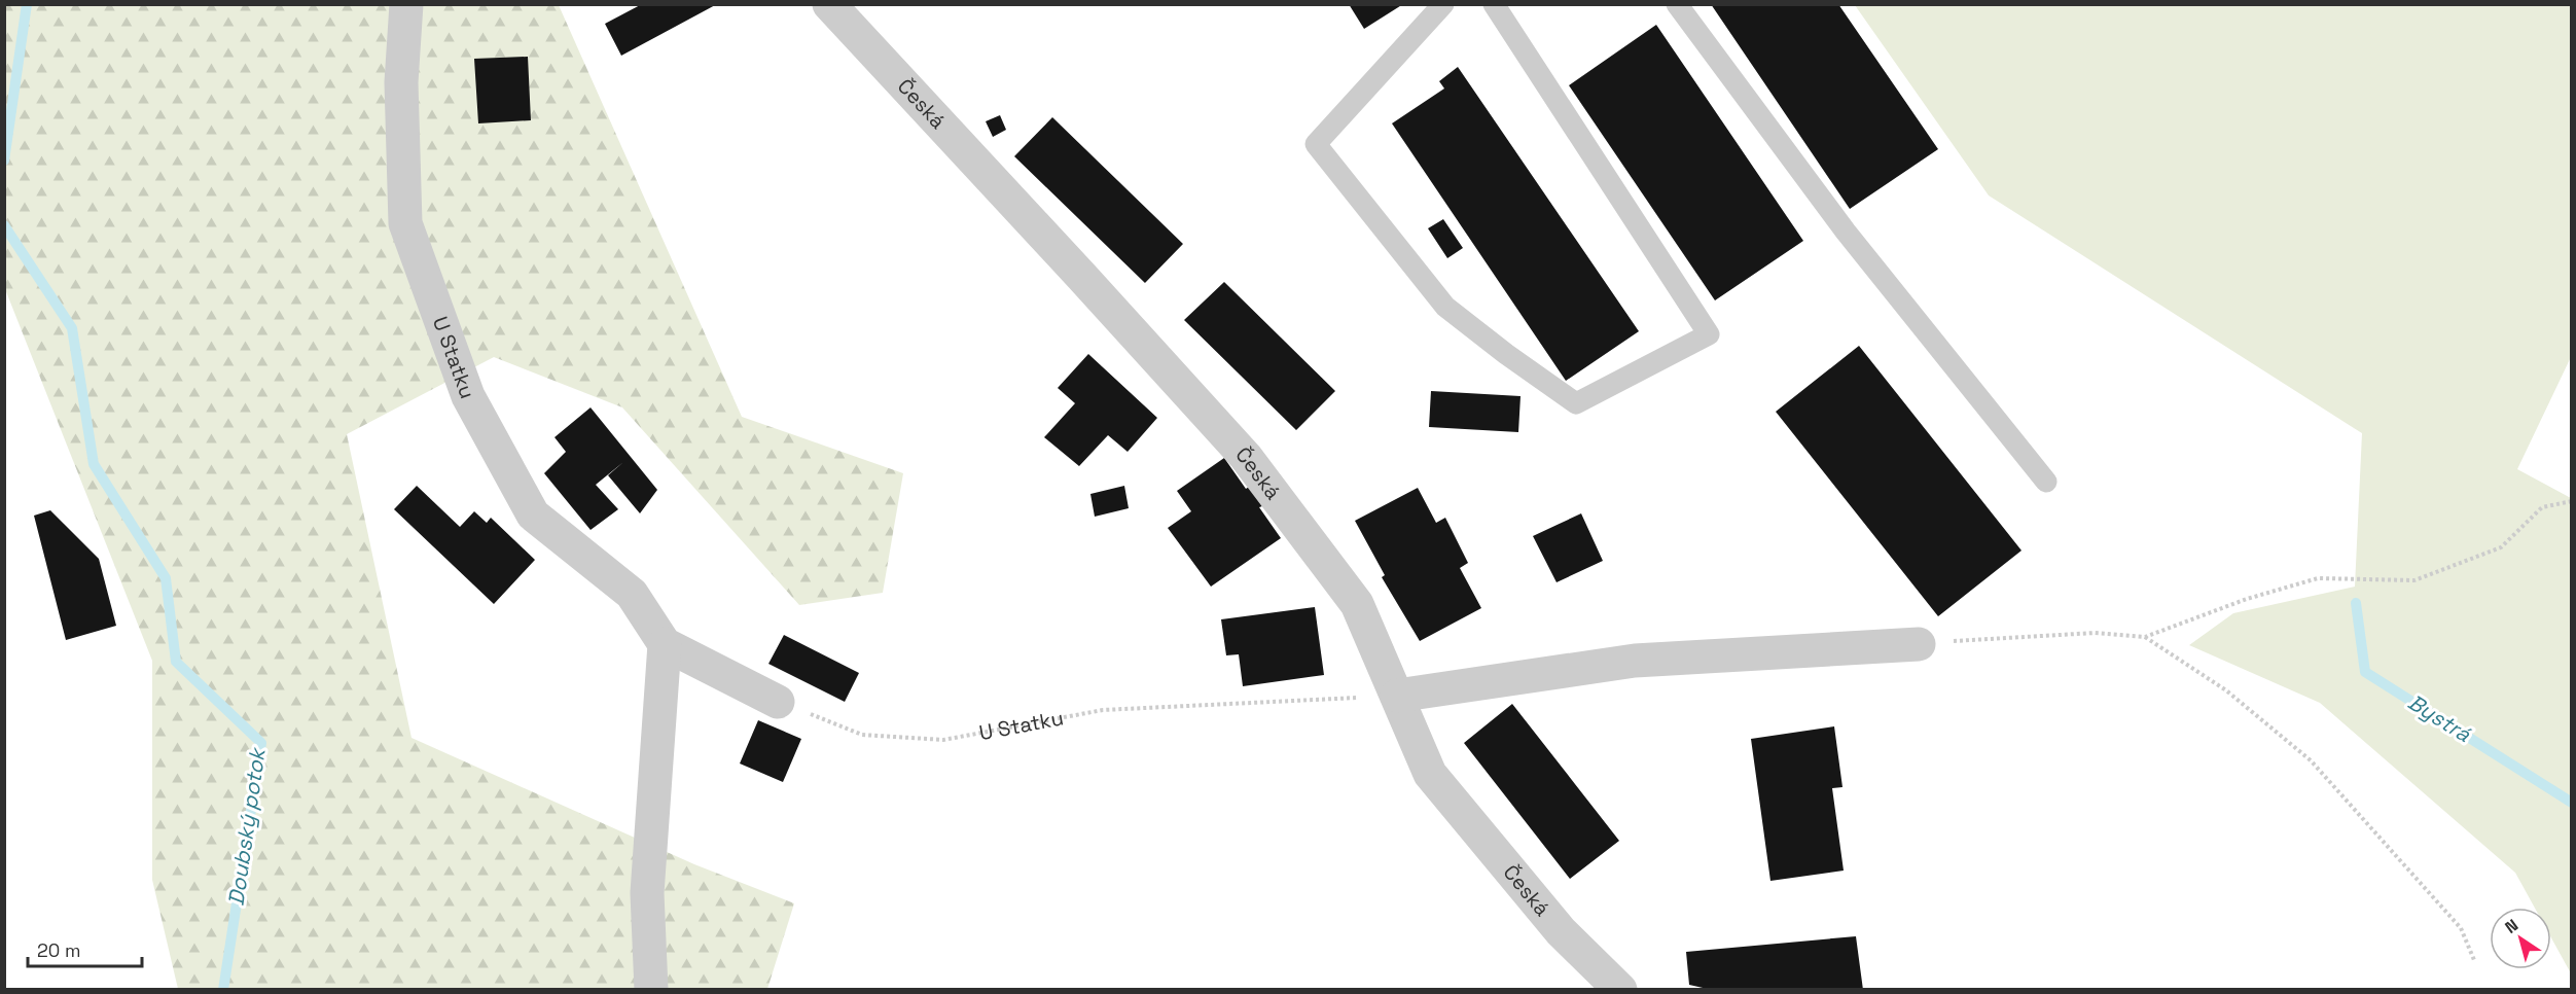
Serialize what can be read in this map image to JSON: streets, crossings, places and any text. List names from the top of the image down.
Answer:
{
  "streets": {
    "street": ["Česká", "U Statku"]
  },
  "crossings": [
    ["Česká", "U Statku"]
  ],
  "water": ["Bystrá", "Doubský potok"],
  "scale_bar": "20 m",
  "north": "top left"
}
